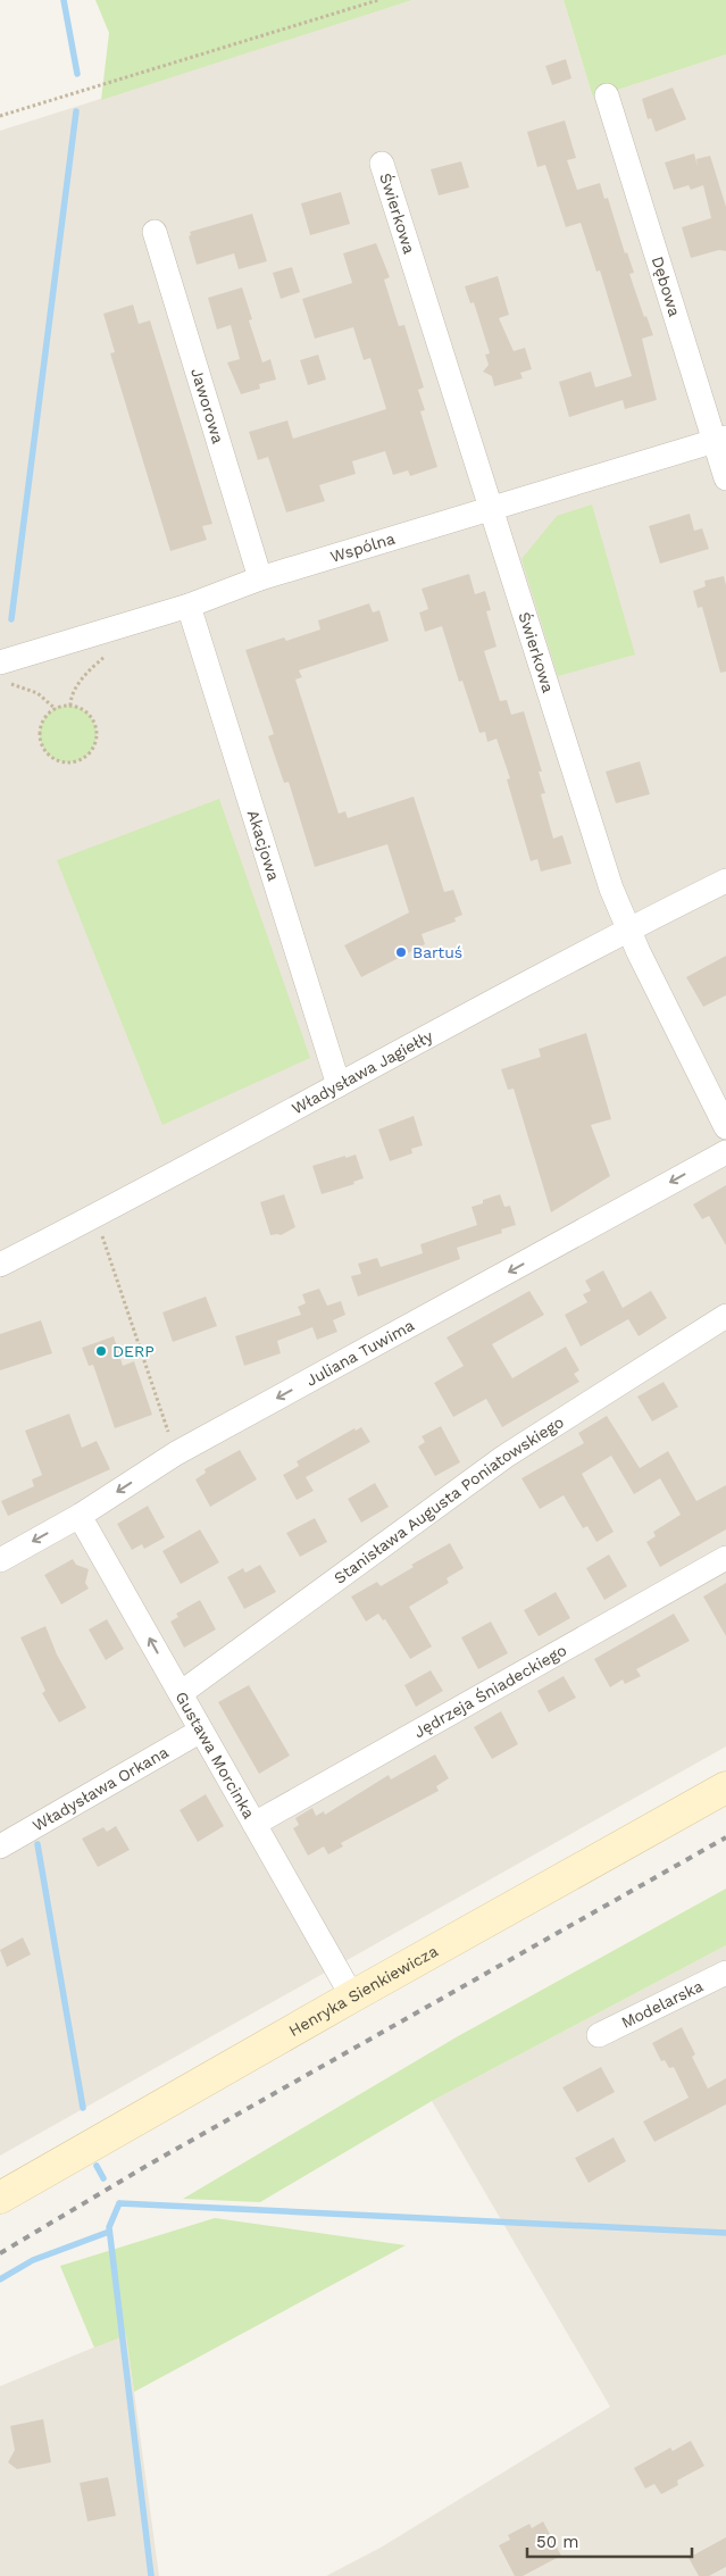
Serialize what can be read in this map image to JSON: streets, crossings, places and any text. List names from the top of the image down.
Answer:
{
  "streets": {
    "main road": ["Henryka Sienkiewicza"],
    "street": [
      "Świerkowa",
      "Dębowa",
      "Jaworowa",
      "Wspólna",
      "Akacjowa",
      "Władysława Jagiełły",
      "Juliana Tuwima",
      "Stanisława Augusta Poniatowskiego",
      "Jędrzeja Śniadeckiego",
      "Gustawa Morcinka",
      "Władysława Orkana",
      "Modelarska"
    ]
  },
  "crossings": [
    ["Świerkowa", "Wspólna"],
    ["Świerkowa", "Władysława Jagiełły"],
    ["Dębowa", "Wspólna"],
    ["Jaworowa", "Wspólna"],
    ["Wspólna", "Akacjowa"],
    ["Akacjowa", "Władysława Jagiełły"],
    ["Juliana Tuwima", "Gustawa Morcinka"],
    ["Stanisława Augusta Poniatowskiego", "Gustawa Morcinka"],
    ["Jędrzeja Śniadeckiego", "Gustawa Morcinka"],
    ["Gustawa Morcinka", "Władysława Orkana"],
    ["Gustawa Morcinka", "Henryka Sienkiewicza"]
  ],
  "one_way": ["Juliana Tuwima", "Gustawa Morcinka"],
  "places": ["Bartuś", "DERP"],
  "scale_bar": "50 m"
}
